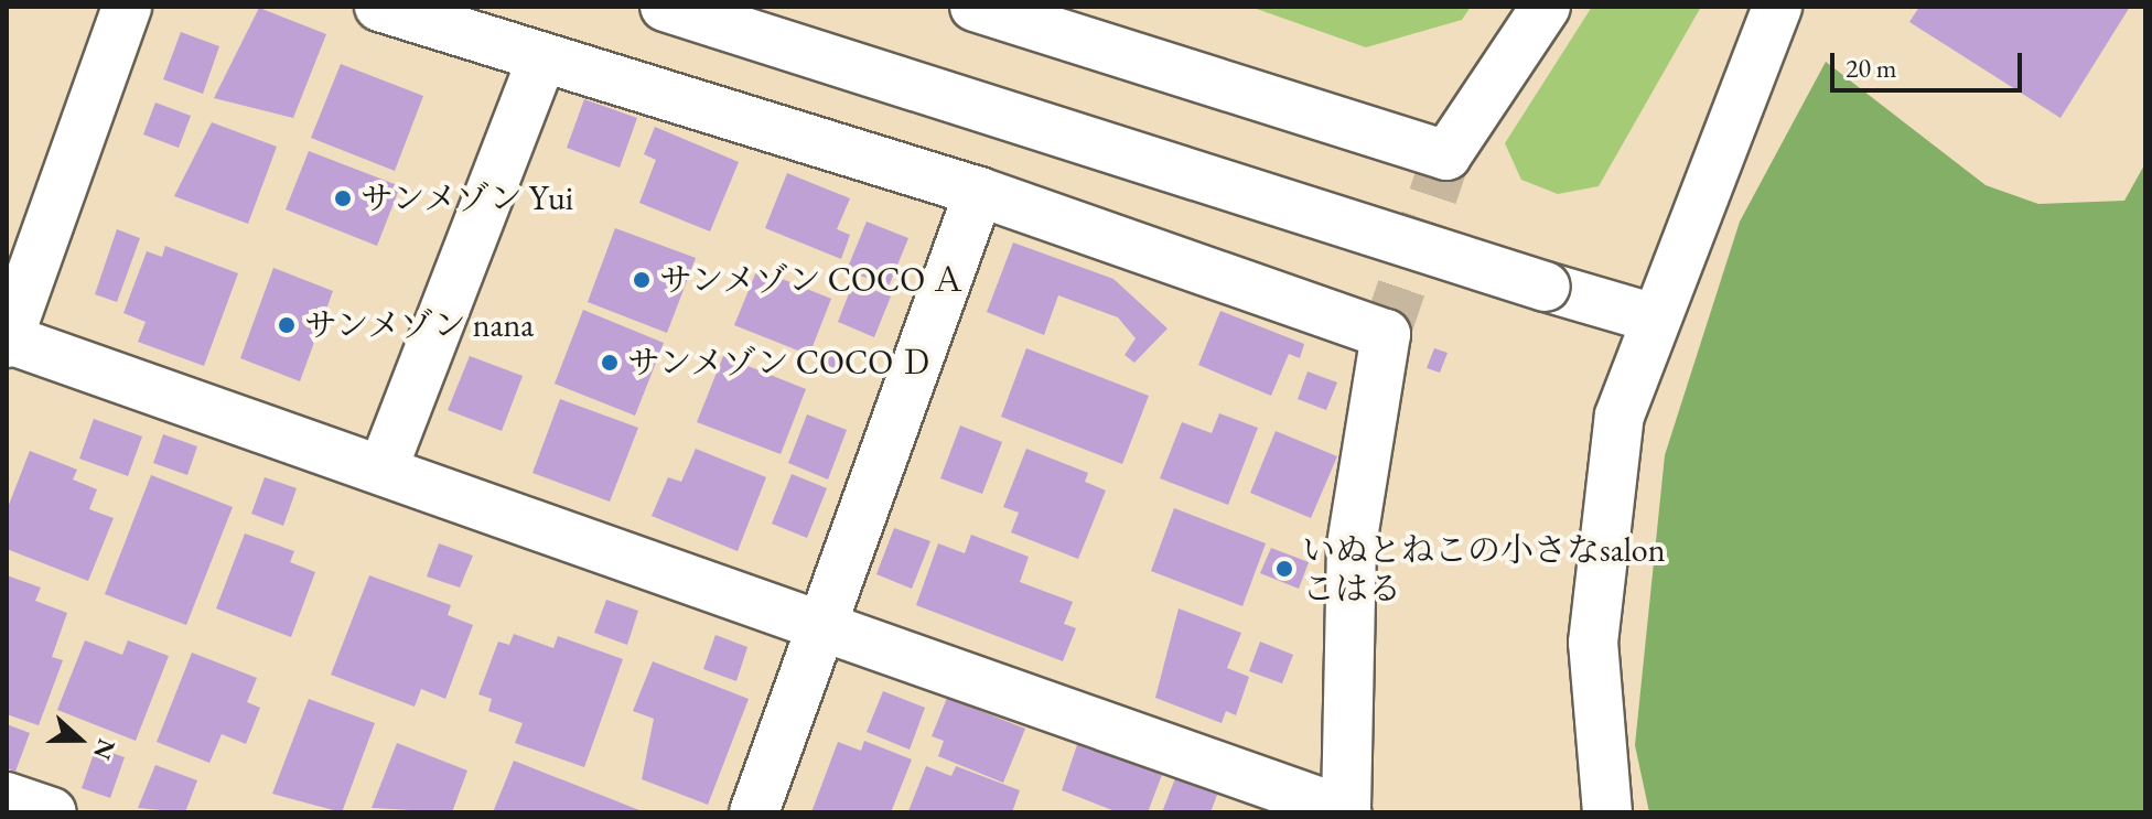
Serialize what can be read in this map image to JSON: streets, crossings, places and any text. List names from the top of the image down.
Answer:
{
  "places": [
    "サンメゾン Yui",
    "サンメゾン COCO Ａ",
    "サンメゾン nana",
    "サンメゾン COCO Ｄ",
    "いぬとねこの小さなsalon こはる"
  ],
  "scale_bar": "20 m",
  "north": "right"
}
